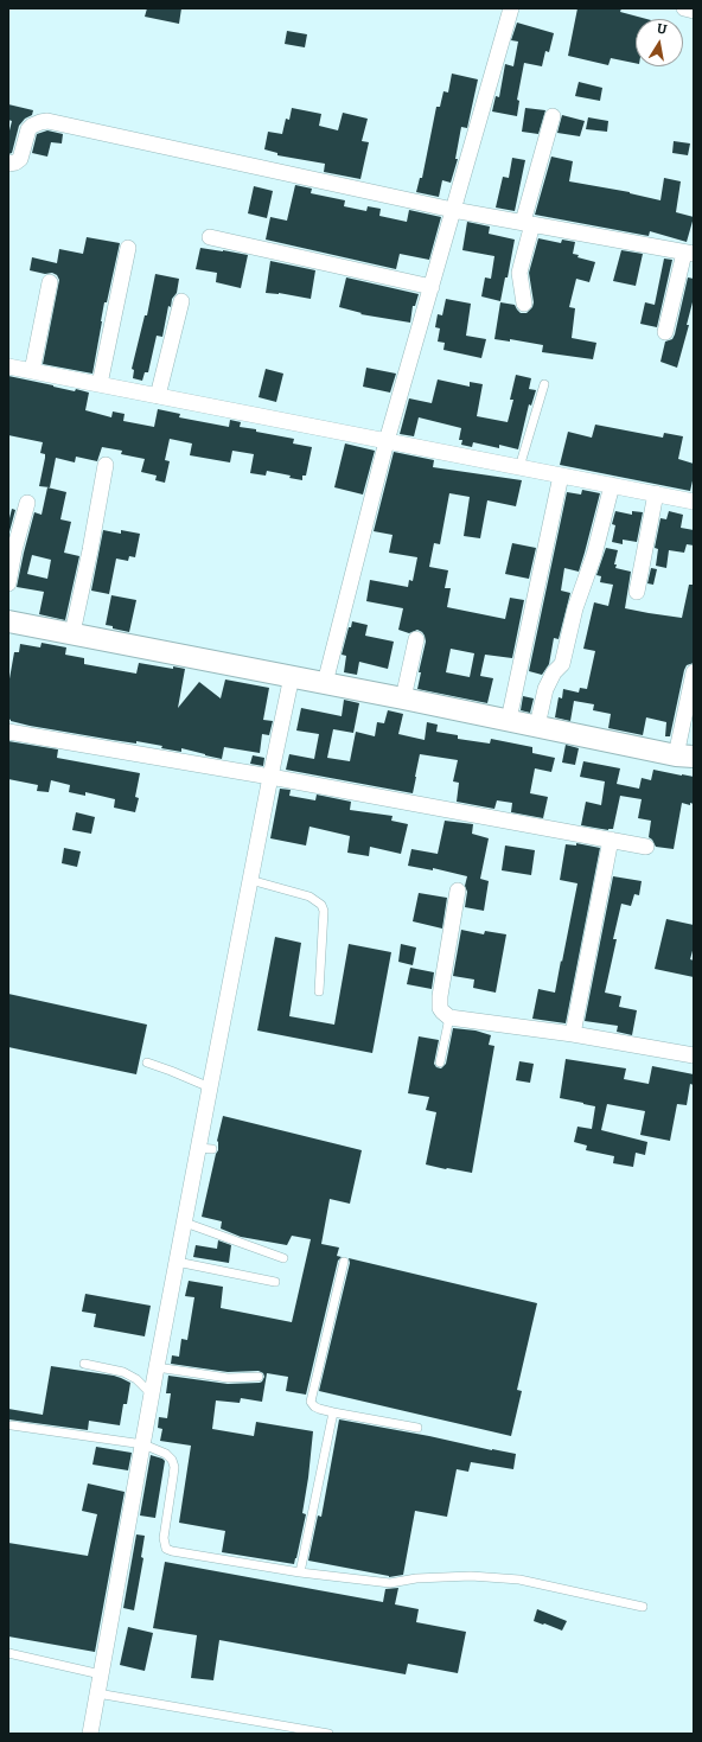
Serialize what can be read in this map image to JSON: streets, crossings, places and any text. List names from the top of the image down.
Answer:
{
  "north": "top"
}
